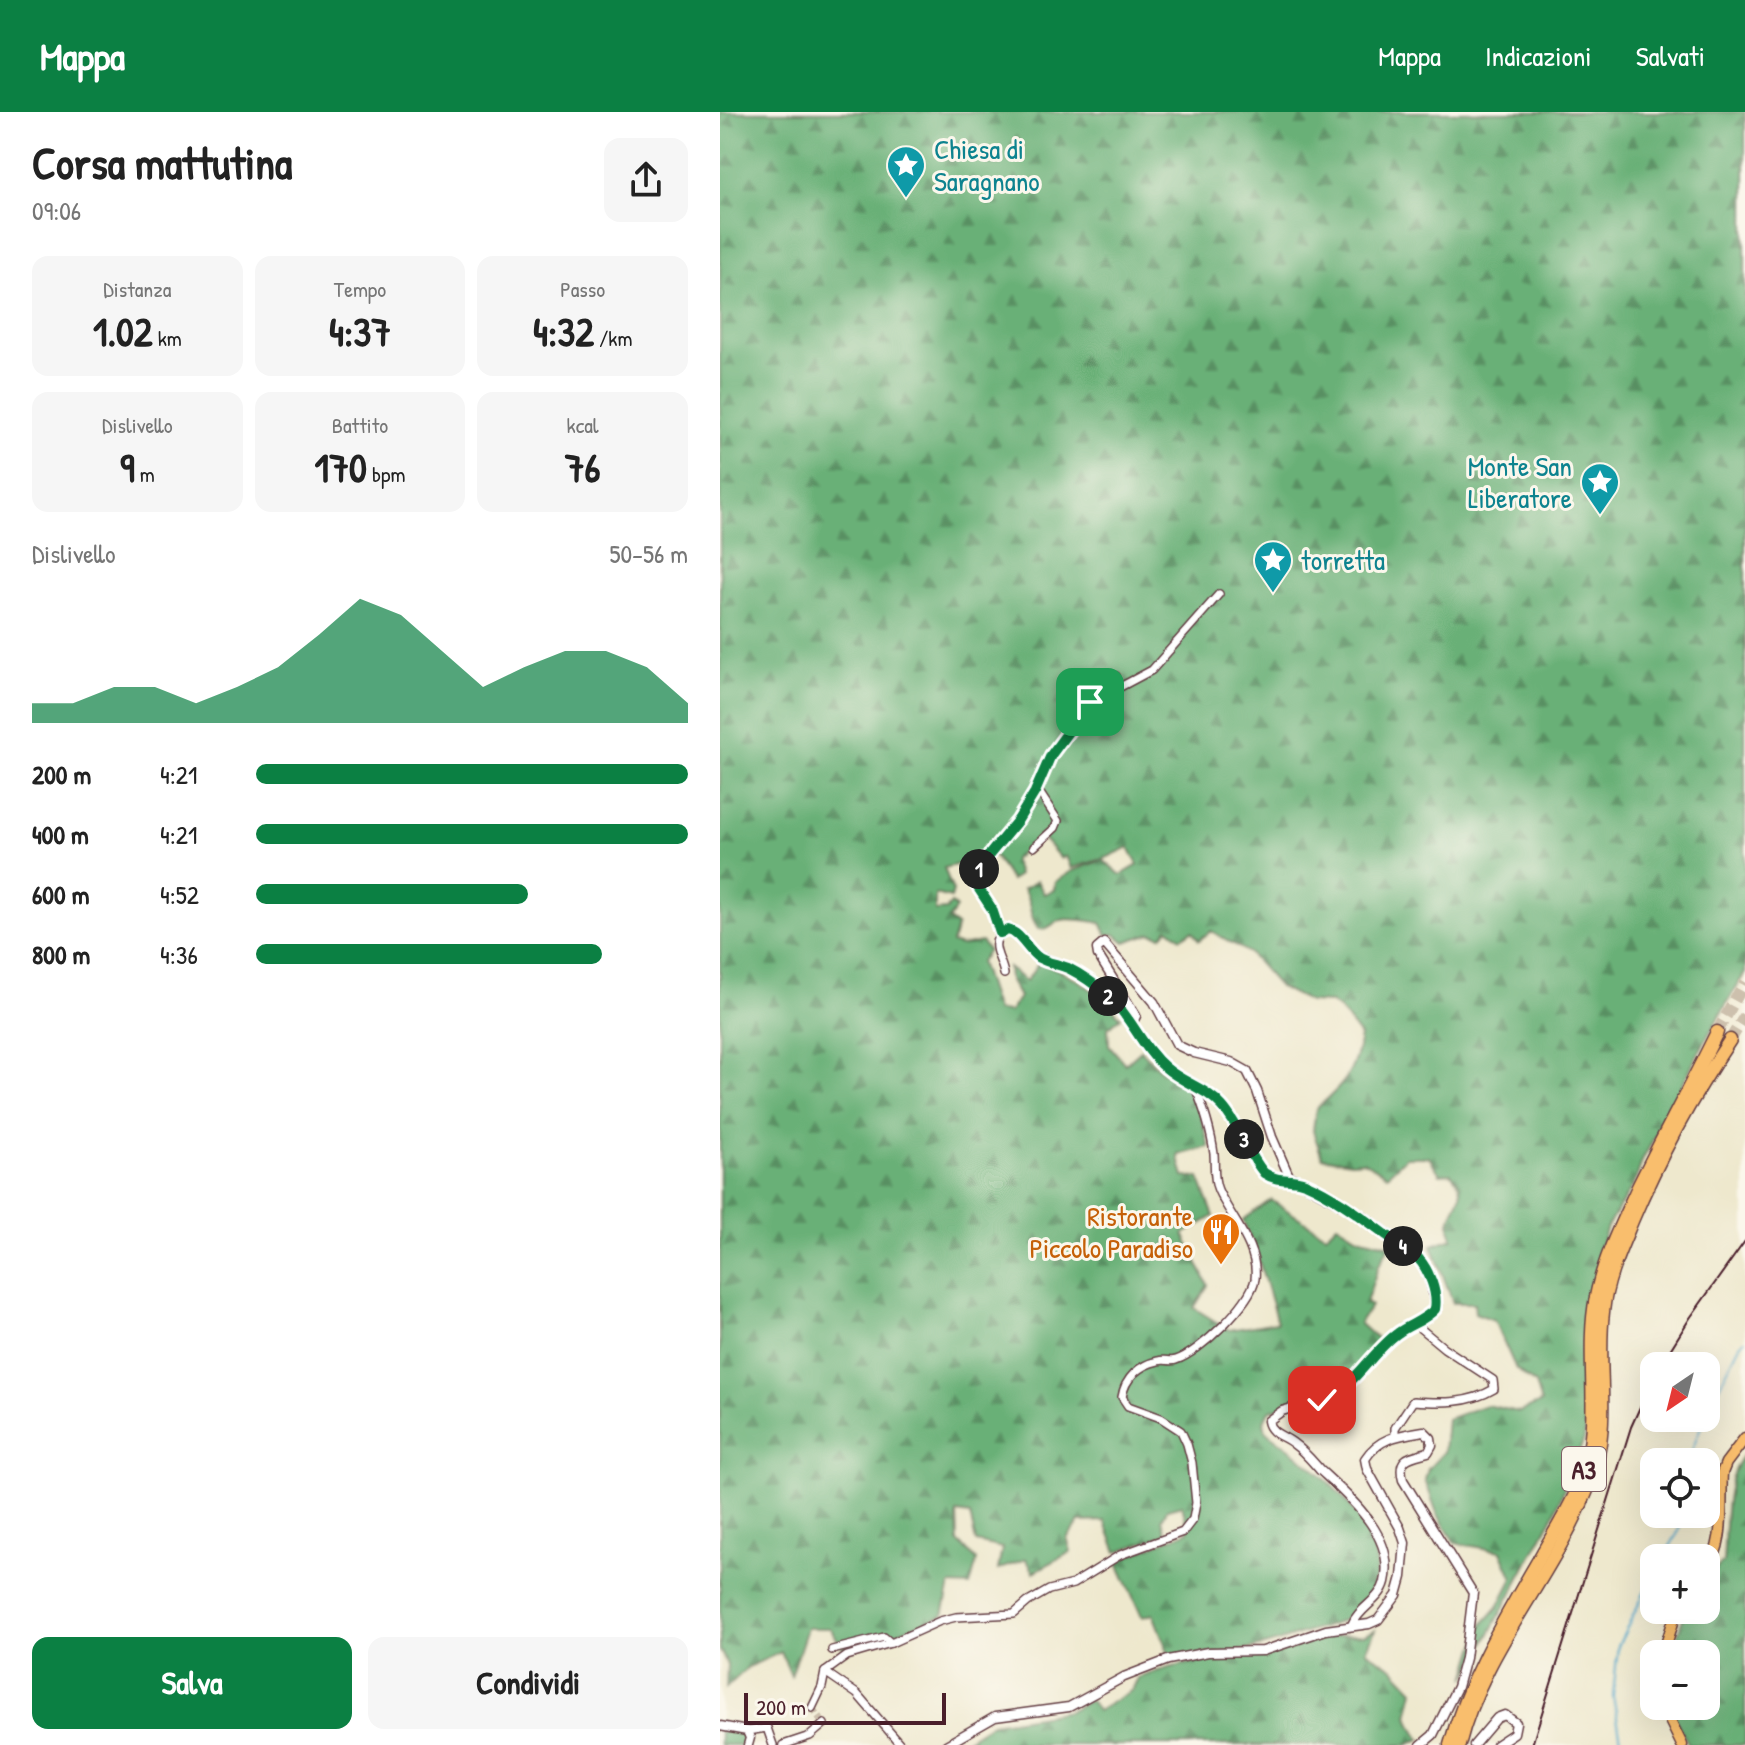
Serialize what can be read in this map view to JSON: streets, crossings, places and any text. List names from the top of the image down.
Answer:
{
  "streets": {
    "highway": ["A3"]
  },
  "places": {
    "place": ["Chiesa di Saragnano", "Monte San Liberatore", "torretta"],
    "restaurant": ["Ristorante Piccolo Paradiso"]
  },
  "scale_bar": "200 m",
  "north": "bottom left",
  "page": {
    "header": "Mappa",
    "nav": ["Mappa", "Indicazioni", "Salvati"],
    "heading": ["Corsa mattutina", "09:06"],
    "stats": [
      ["Distanza", "1.02 km"],
      ["Tempo", "4:37"],
      ["Passo", "4:32 /km"],
      ["Dislivello", "9 m"],
      ["Battito", "170 bpm"],
      ["kcal", "76"]
    ],
    "chart": ["Dislivello", "50–56 m"],
    "list": [
      {
        "name": "200 m",
        "note": "4:21"
      },
      {
        "name": "400 m",
        "note": "4:21"
      },
      {
        "name": "600 m",
        "note": "4:52"
      },
      {
        "name": "800 m",
        "note": "4:36"
      }
    ],
    "pins": [
      "1",
      "2",
      "3",
      "4"
    ],
    "map_buttons": ["+", "−"],
    "buttons": ["Salva", "Condividi"],
    "scale": "200 m"
  }
}
